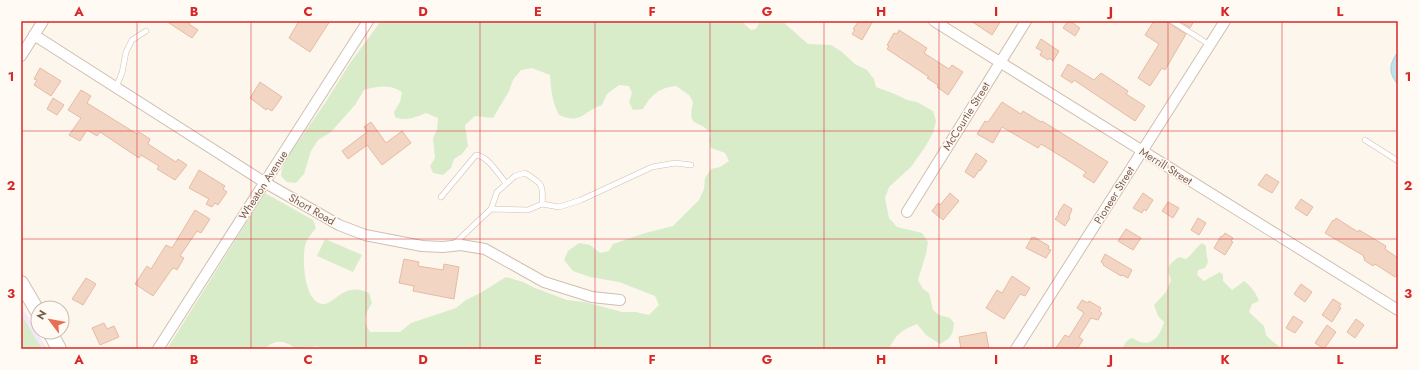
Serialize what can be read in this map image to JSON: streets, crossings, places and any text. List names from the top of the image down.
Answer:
{
  "streets": {
    "street": [
      "McCourtie Street",
      "Merrill Street",
      "Wheaton Avenue",
      "Pioneer Street",
      "Short Road"
    ]
  },
  "crossings": [
    ["McCourtie Street", "Merrill Street"],
    ["Merrill Street", "Pioneer Street"],
    ["Wheaton Avenue", "Short Road"]
  ],
  "north": "top left",
  "grid": {
    "columns": [
      "A",
      "B",
      "C",
      "D",
      "E",
      "F",
      "G",
      "H",
      "I",
      "J",
      "K",
      "L"
    ],
    "rows": ["1", "2", "3"]
  }
}
